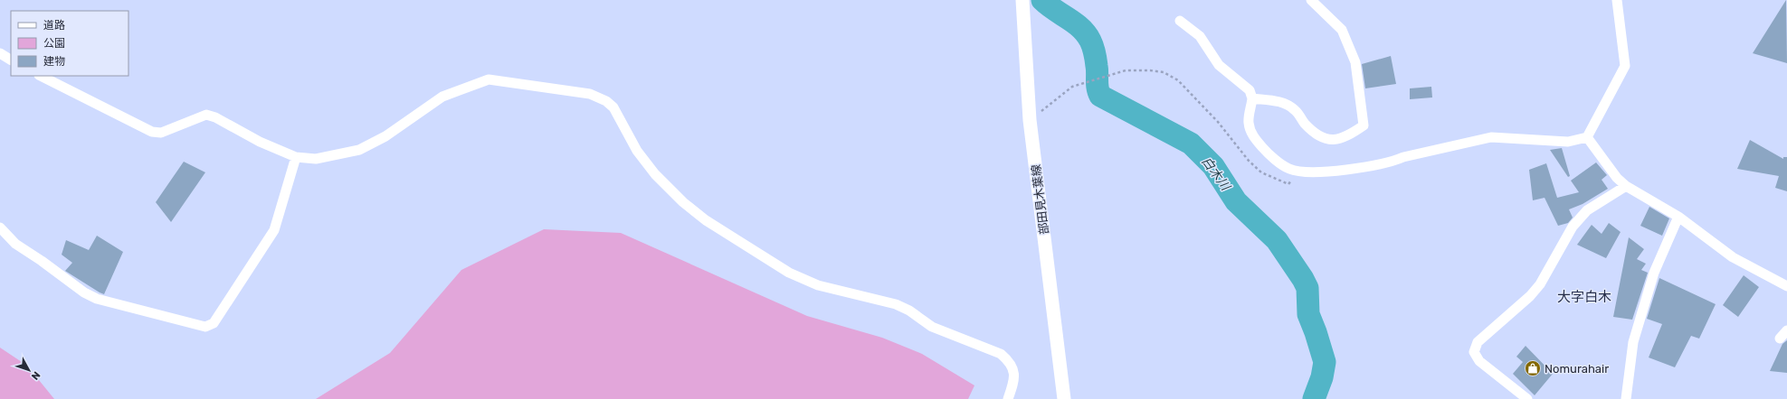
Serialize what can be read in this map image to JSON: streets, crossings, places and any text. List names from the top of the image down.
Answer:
{
  "streets": {
    "main road": ["部田見木葉線"]
  },
  "districts": ["大字白木"],
  "water": ["白木川"],
  "places": {
    "shop": ["Nomurahair"]
  },
  "legend": ["道路", "公園", "建物"],
  "north": "bottom right"
}
